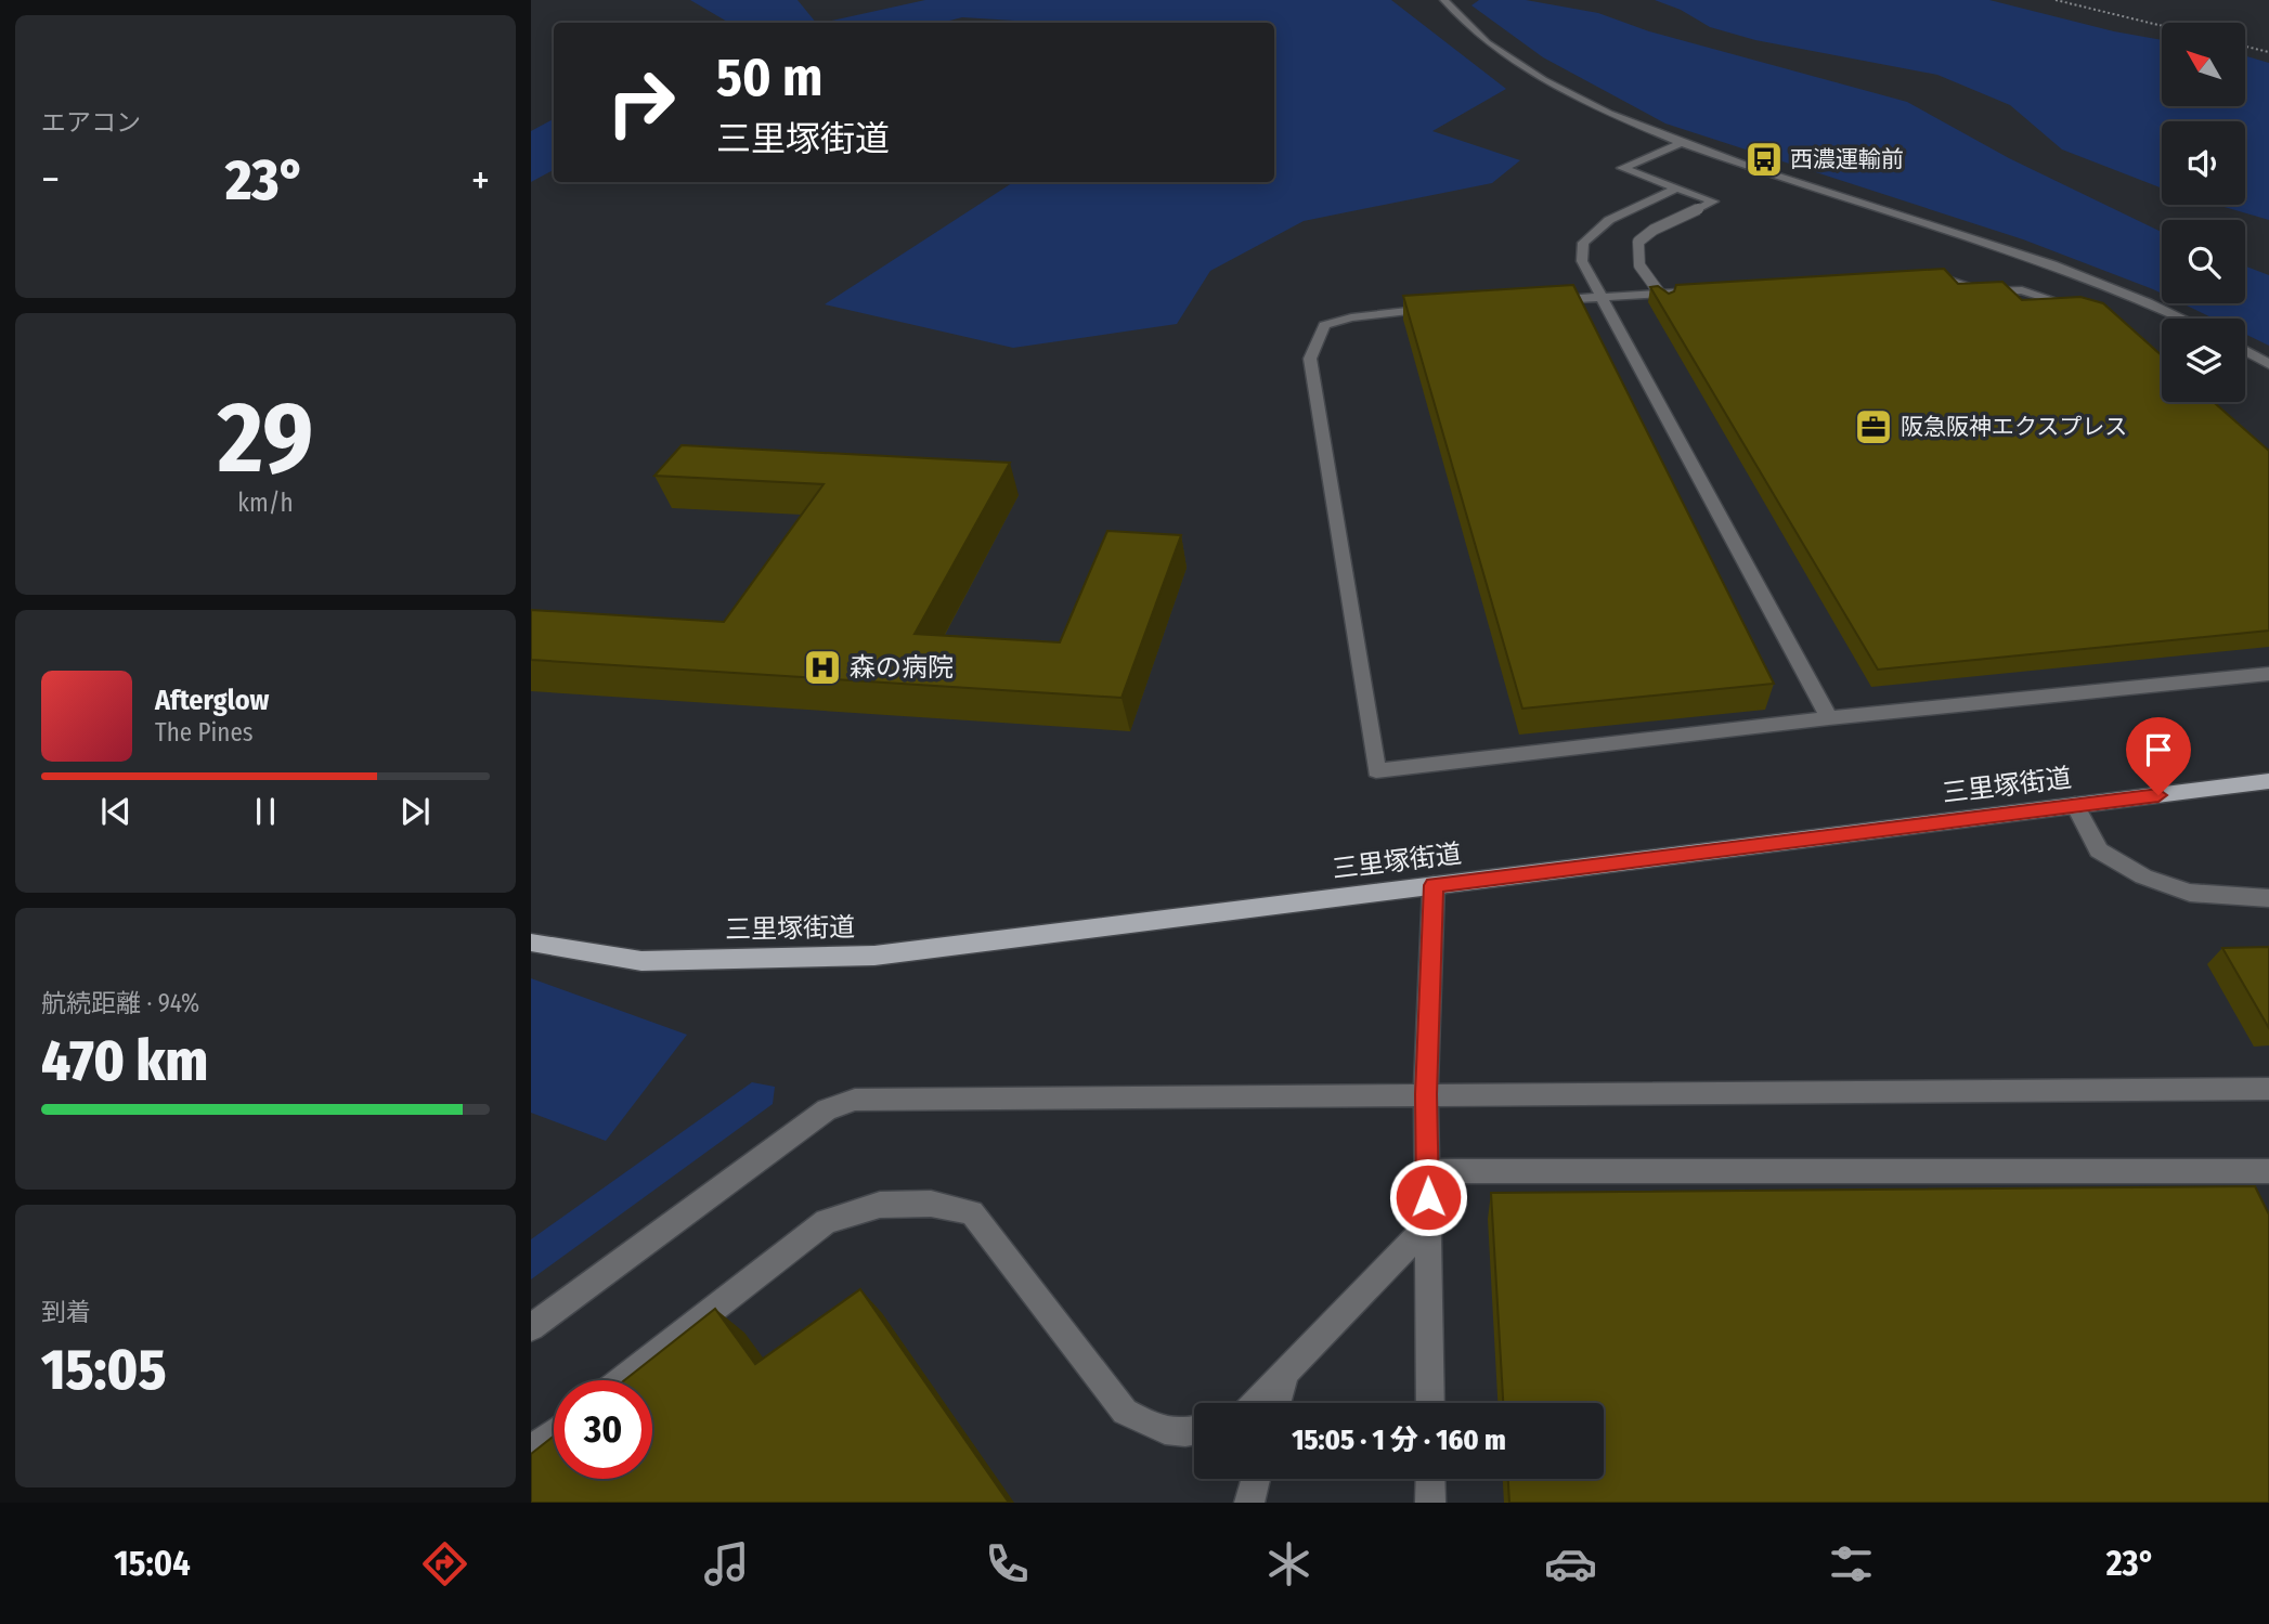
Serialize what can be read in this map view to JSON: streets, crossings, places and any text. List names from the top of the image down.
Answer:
{
  "streets": {
    "main road": ["三里塚街道"]
  },
  "places": {
    "bus stop": ["西濃運輸前"],
    "office": ["阪急阪神エクスプレス"],
    "hospital": ["森の病院"]
  },
  "north": "top left",
  "page": {
    "tile": [
      "エアコン",
      ["29", "km/h"],
      ["航続距離 · 94%", "470 km"],
      ["到着", "15:05"]
    ],
    "turn": ["50 m", "三里塚街道"],
    "heat": ["−", "23°", "+"],
    "song": ["Afterglow", "The Pines"],
    "limit": "30",
    "trip": "15:05 · 1 分 · 160 m",
    "tabs": ["15:04", "23°"]
  }
}
